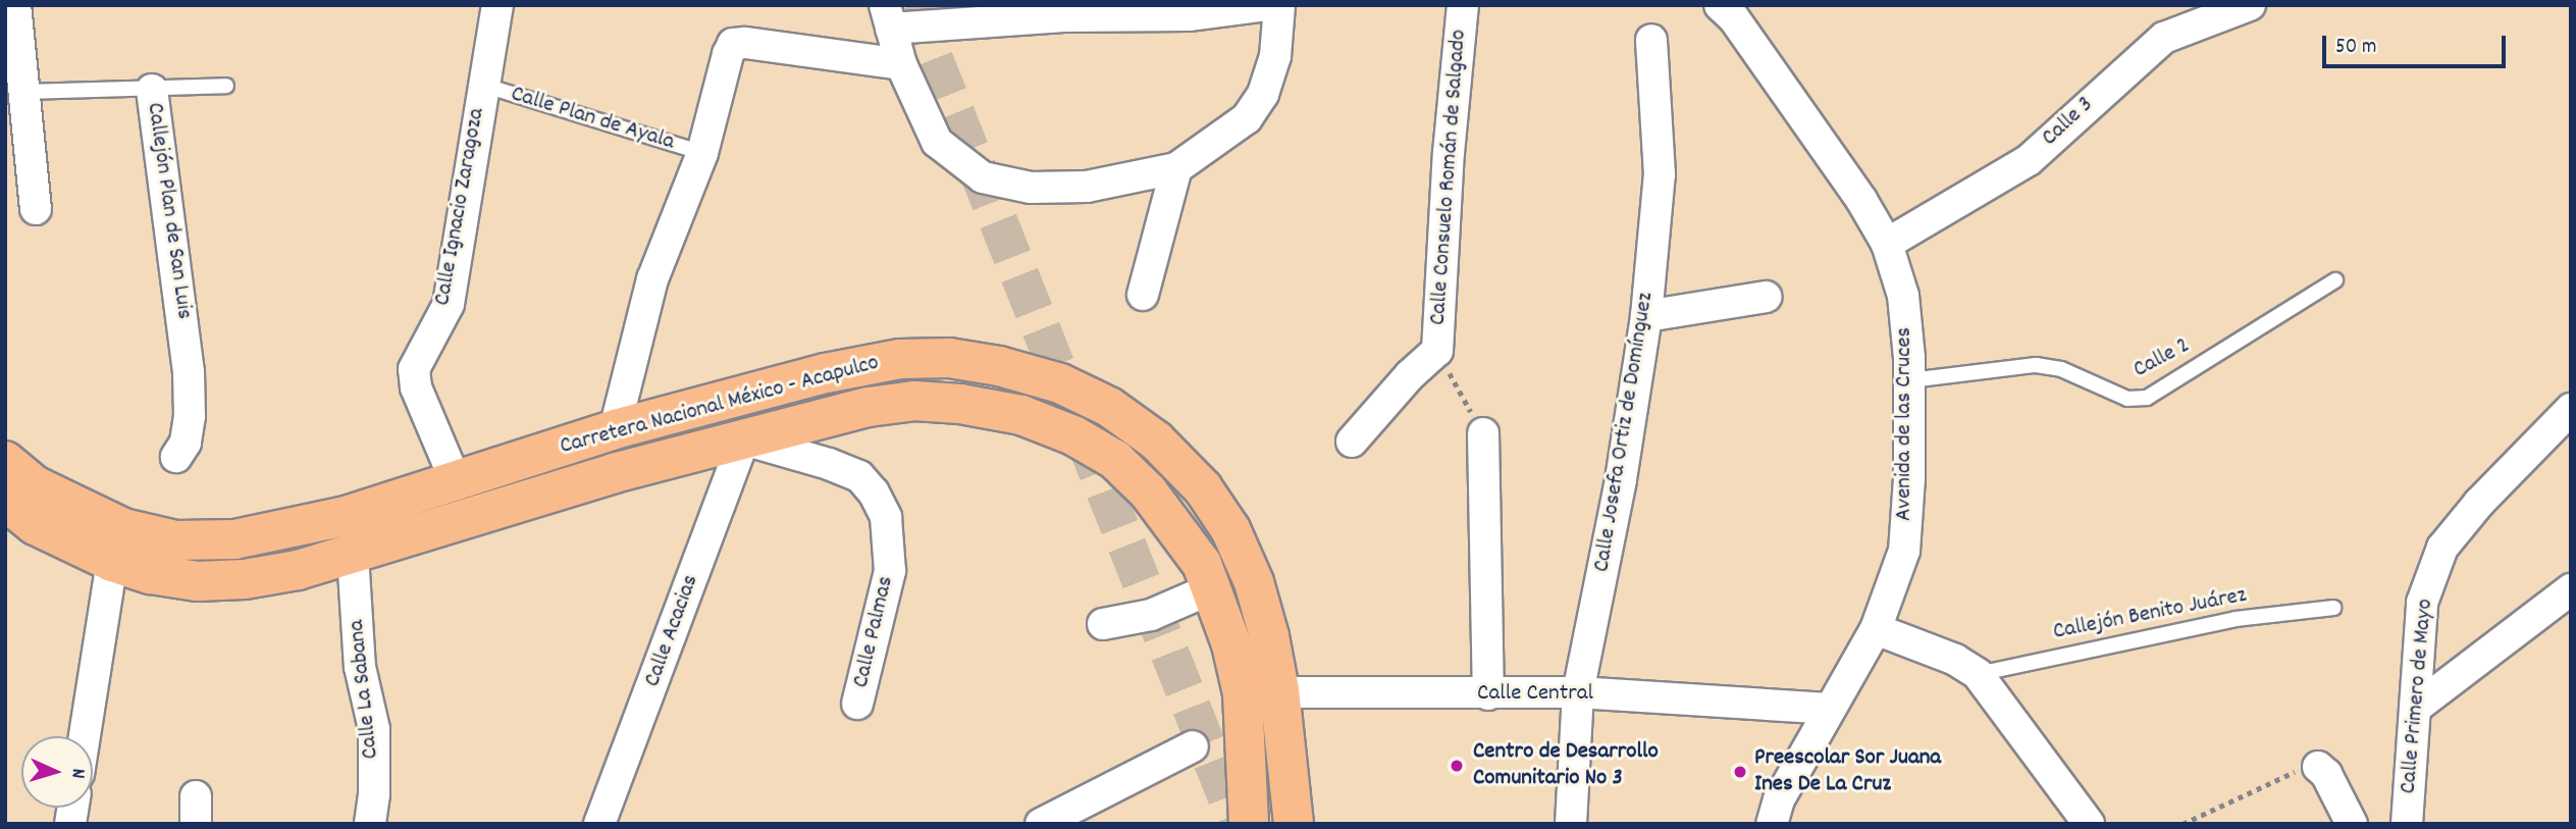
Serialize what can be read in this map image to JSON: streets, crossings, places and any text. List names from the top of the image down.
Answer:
{
  "streets": {
    "main road": ["Carretera Nacional México - Acapulco"],
    "street": [
      "Calle Plan de Ayala",
      "Calle 3",
      "Calle Consuelo Román de Salgado",
      "Calle Ignacio Zaragoza",
      "Callejón Plan de San Luis",
      "Avenida de las Cruces",
      "Calle Josefa Ortiz de Domínguez",
      "Calle Acacias",
      "Calle Palmas",
      "Calle La Sabana",
      "Calle Central",
      "Calle Primero de Mayo"
    ],
    "lane": ["Calle 2", "Callejón Benito Juárez"]
  },
  "crossings": [
    ["Calle Plan de Ayala", "Calle Ignacio Zaragoza"],
    ["Calle Plan de Ayala", "Carretera Nacional México - Acapulco"],
    ["Calle 3", "Avenida de las Cruces"],
    ["Calle Ignacio Zaragoza", "Carretera Nacional México - Acapulco"],
    ["Calle 2", "Avenida de las Cruces"],
    ["Carretera Nacional México - Acapulco", "Calle Acacias"],
    ["Carretera Nacional México - Acapulco", "Calle Palmas"],
    ["Carretera Nacional México - Acapulco", "Calle La Sabana"],
    ["Carretera Nacional México - Acapulco", "Calle Central"],
    ["Avenida de las Cruces", "Calle Central"],
    ["Calle Josefa Ortiz de Domínguez", "Calle Central"],
    ["Calle Acacias", "Calle Palmas"]
  ],
  "places": ["Centro de Desarrollo Comunitario No 3", "Preescolar Sor Juana Ines De La Cruz"],
  "scale_bar": "50 m",
  "north": "right"
}
